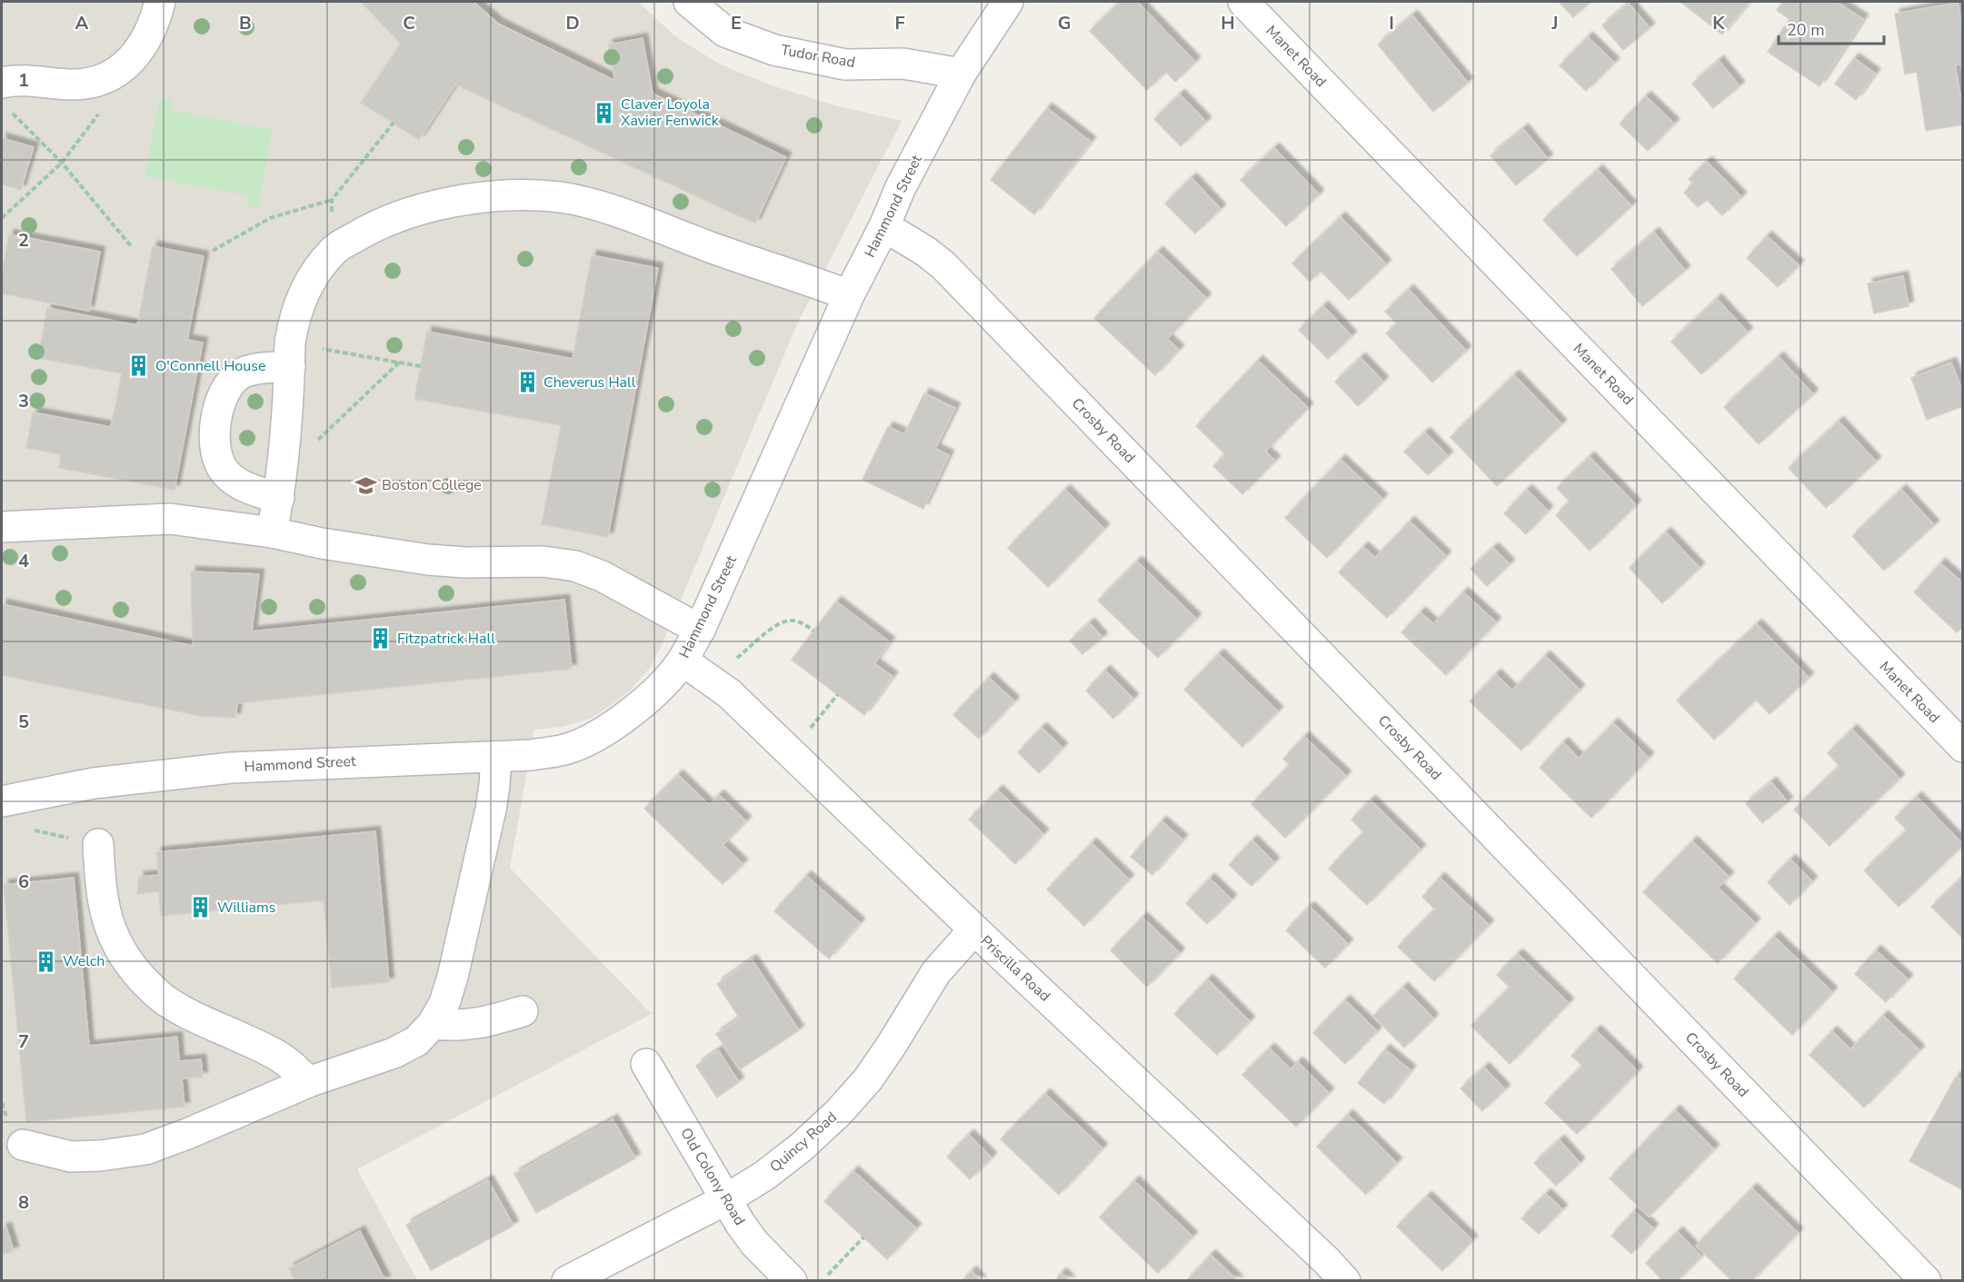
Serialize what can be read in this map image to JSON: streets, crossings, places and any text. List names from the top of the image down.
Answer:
{
  "streets": {
    "street": [
      "Tudor Road",
      "Manet Road",
      "Hammond Street",
      "Crosby Road",
      "Priscilla Road",
      "Quincy Road",
      "Old Colony Road"
    ]
  },
  "crossings": [
    ["Tudor Road", "Hammond Street"],
    ["Hammond Street", "Crosby Road"],
    ["Hammond Street", "Priscilla Road"],
    ["Priscilla Road", "Quincy Road"],
    ["Quincy Road", "Old Colony Road"]
  ],
  "places": {
    "building": [
      "Claver Loyola Xavier Fenwick",
      "O'Connell House",
      "Cheverus Hall",
      "Fitzpatrick Hall",
      "Williams",
      "Welch"
    ],
    "school or university": ["Boston College"]
  },
  "scale_bar": "20 m",
  "grid": {
    "columns": [
      "A",
      "B",
      "C",
      "D",
      "E",
      "F",
      "G",
      "H",
      "I",
      "J",
      "K"
    ],
    "rows": [
      "1",
      "2",
      "3",
      "4",
      "5",
      "6",
      "7",
      "8"
    ]
  }
}
